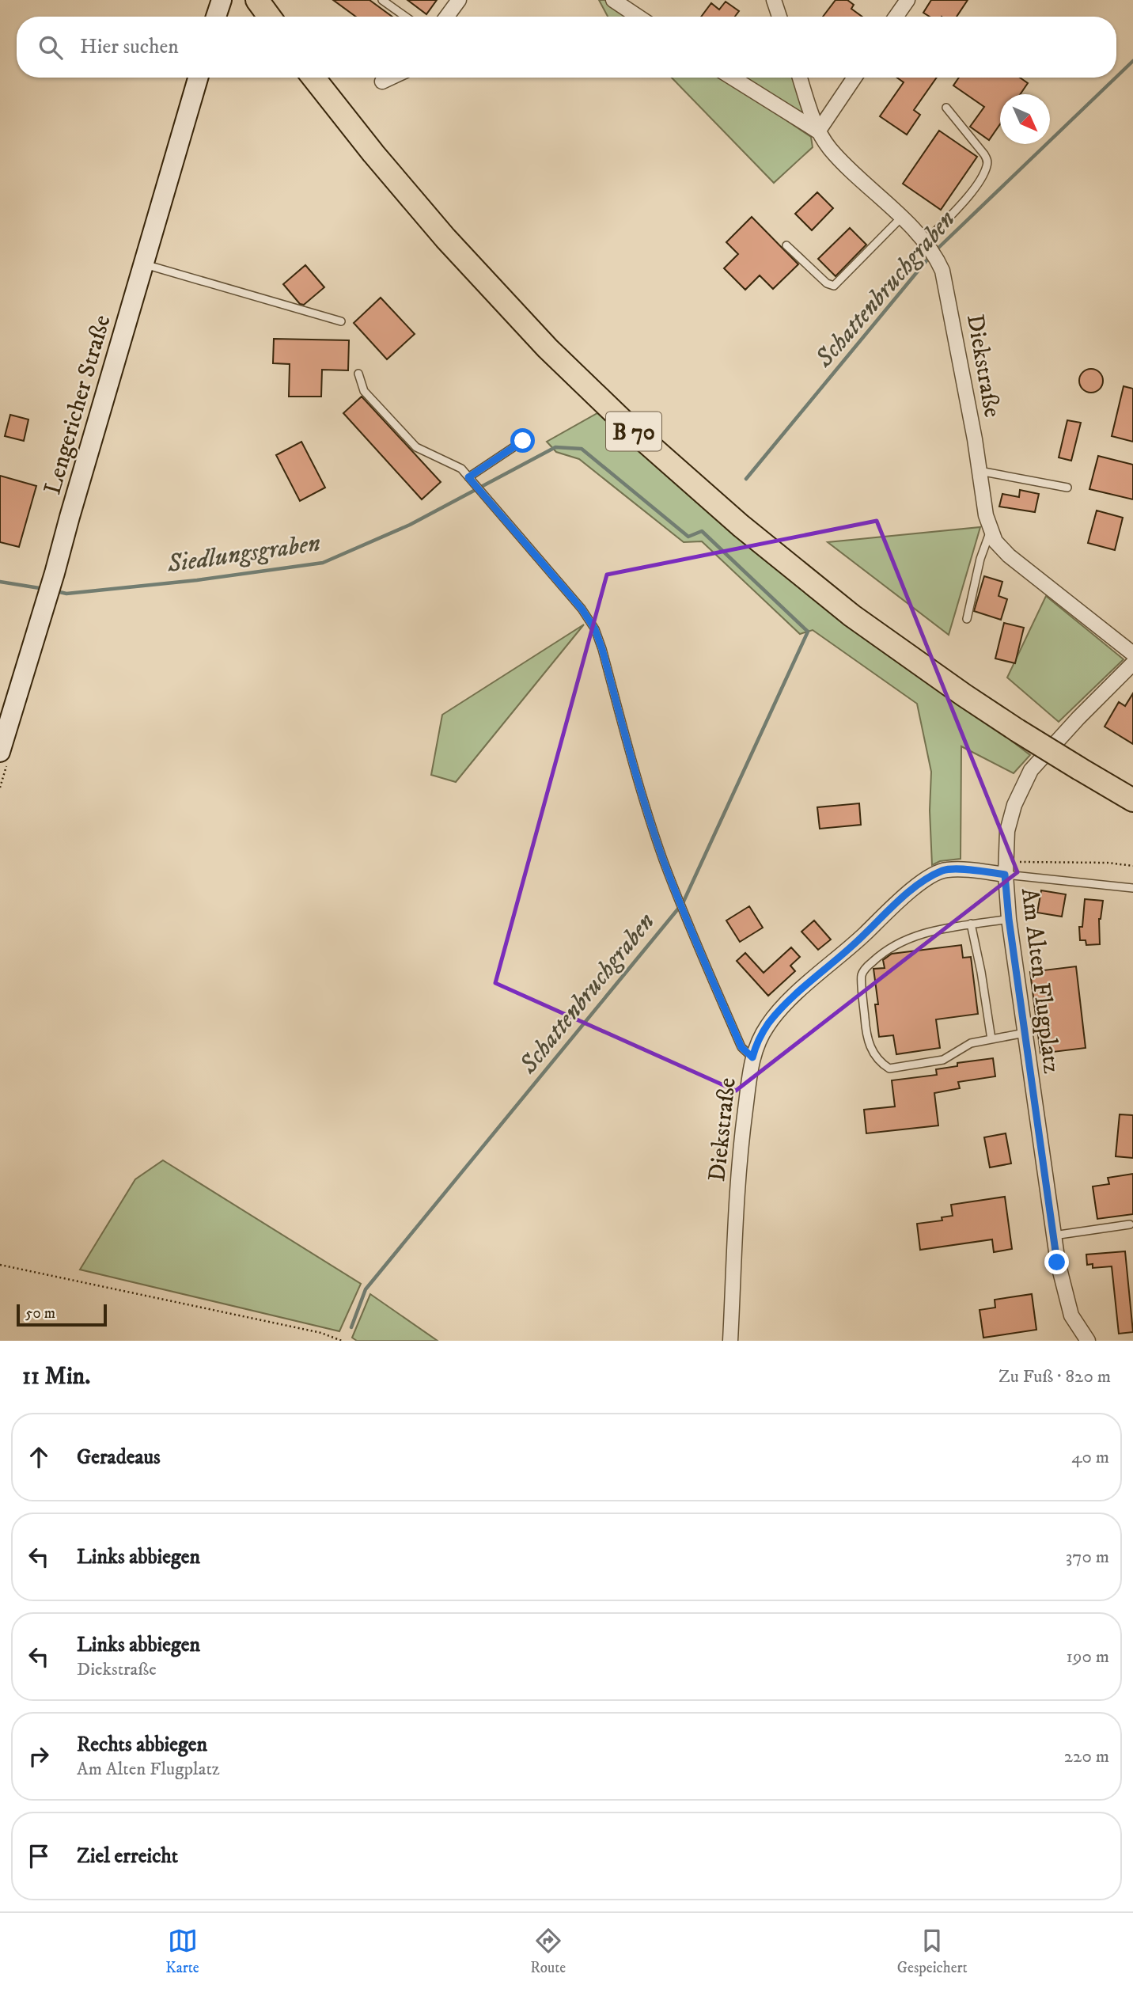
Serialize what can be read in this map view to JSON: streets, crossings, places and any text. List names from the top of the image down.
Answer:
{
  "streets": {
    "main road": ["Lengericher Straße", "B 70"],
    "street": ["Diekstraße", "Am Alten Flugplatz"]
  },
  "crossings": [
    ["Diekstraße", "Am Alten Flugplatz"]
  ],
  "water": ["Schattenbruchgraben", "Siedlungsgraben"],
  "scale_bar": "50 m",
  "north": "bottom right",
  "page": {
    "search": "Hier suchen",
    "scale": "50 m",
    "heading": ["11 Min.", "Zu Fuß · 820 m"],
    "list": [
      ["Geradeaus", "40 m"],
      ["Links abbiegen", "370 m"],
      ["Links abbiegen", "Diekstraße", "190 m"],
      ["Rechts abbiegen", "Am Alten Flugplatz", "220 m"],
      "Ziel erreicht"
    ],
    "nav": ["Karte", "Route", "Gespeichert"]
  }
}
